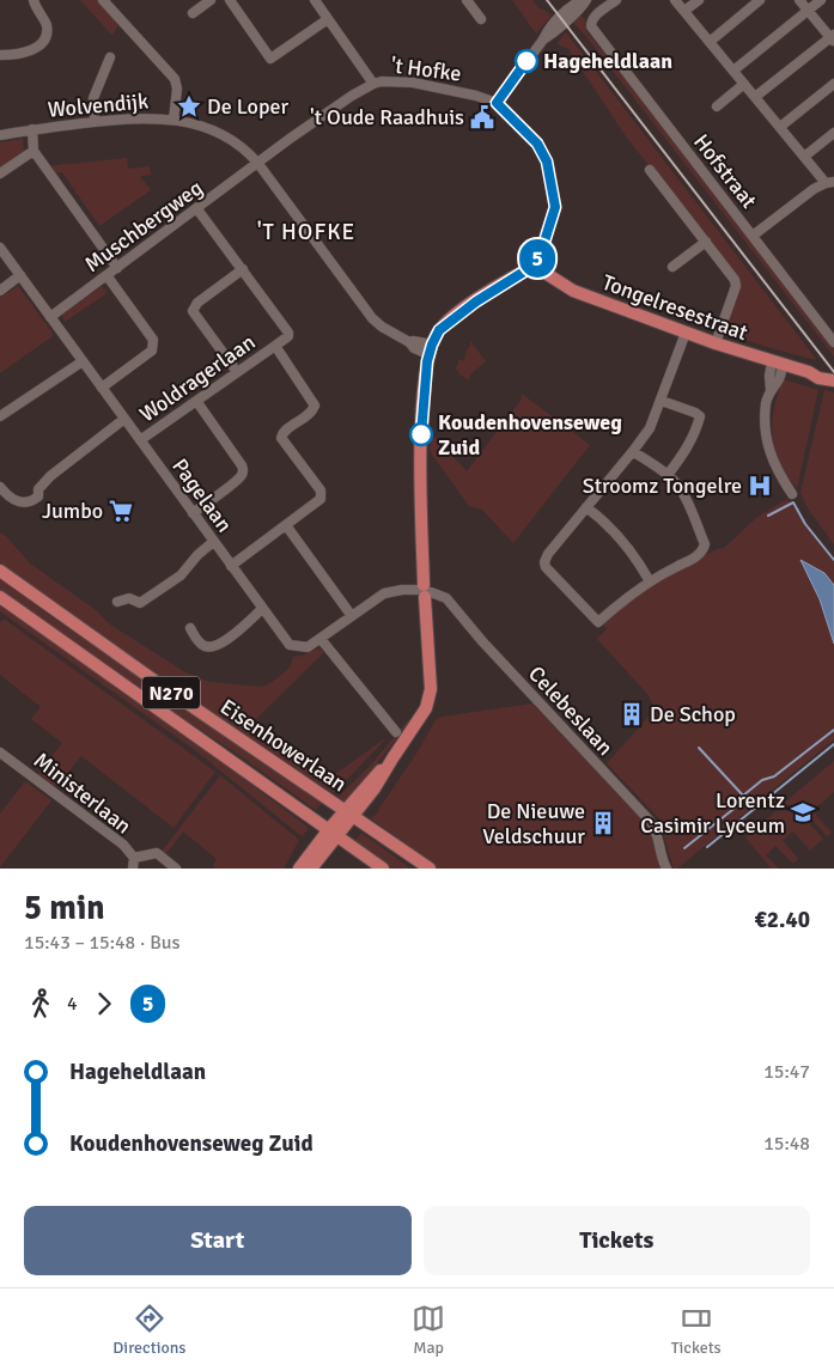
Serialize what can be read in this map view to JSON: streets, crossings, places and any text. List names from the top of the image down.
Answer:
{
  "streets": {
    "main road": ["Tongelresestraat", "N270", "Eisenhowerlaan"],
    "street": [
      "'t Hofke",
      "Wolvendijk",
      "Hofstraat",
      "Muschbergweg",
      "Woldragerlaan",
      "Pagelaan",
      "Celebeslaan",
      "Ministerlaan"
    ]
  },
  "crossings": [
    ["'t Hofke", "Wolvendijk"],
    ["'t Hofke", "Muschbergweg"],
    ["'t Hofke", "Tongelresestraat"],
    ["Wolvendijk", "Muschbergweg"],
    ["Muschbergweg", "Pagelaan"],
    ["Woldragerlaan", "Pagelaan"],
    ["Pagelaan", "Celebeslaan"]
  ],
  "districts": ["'T HOFKE"],
  "places": {
    "other": ["Hageheldlaan", "Koudenhovenseweg Zuid"],
    "place": ["De Loper"],
    "public building": ["'t Oude Raadhuis"],
    "hospital": ["Stroomz Tongelre"],
    "supermarket": ["Jumbo"],
    "building": ["De Schop", "De Nieuwe Veldschuur"],
    "school or university": ["Lorentz Casimir Lyceum"]
  },
  "lines": ["bus line 5"],
  "page": {
    "on_map": "5",
    "heading": ["5 min", "15:43 – 15:48 · Bus", "€2.40"],
    "legs": ["4", "5"],
    "list": [
      {
        "name": "Hageheldlaan",
        "value": "15:47"
      },
      {
        "name": "Koudenhovenseweg Zuid",
        "value": "15:48"
      }
    ],
    "buttons": ["Start", "Tickets"],
    "tabs": ["Directions", "Map", "Tickets"]
  }
}
